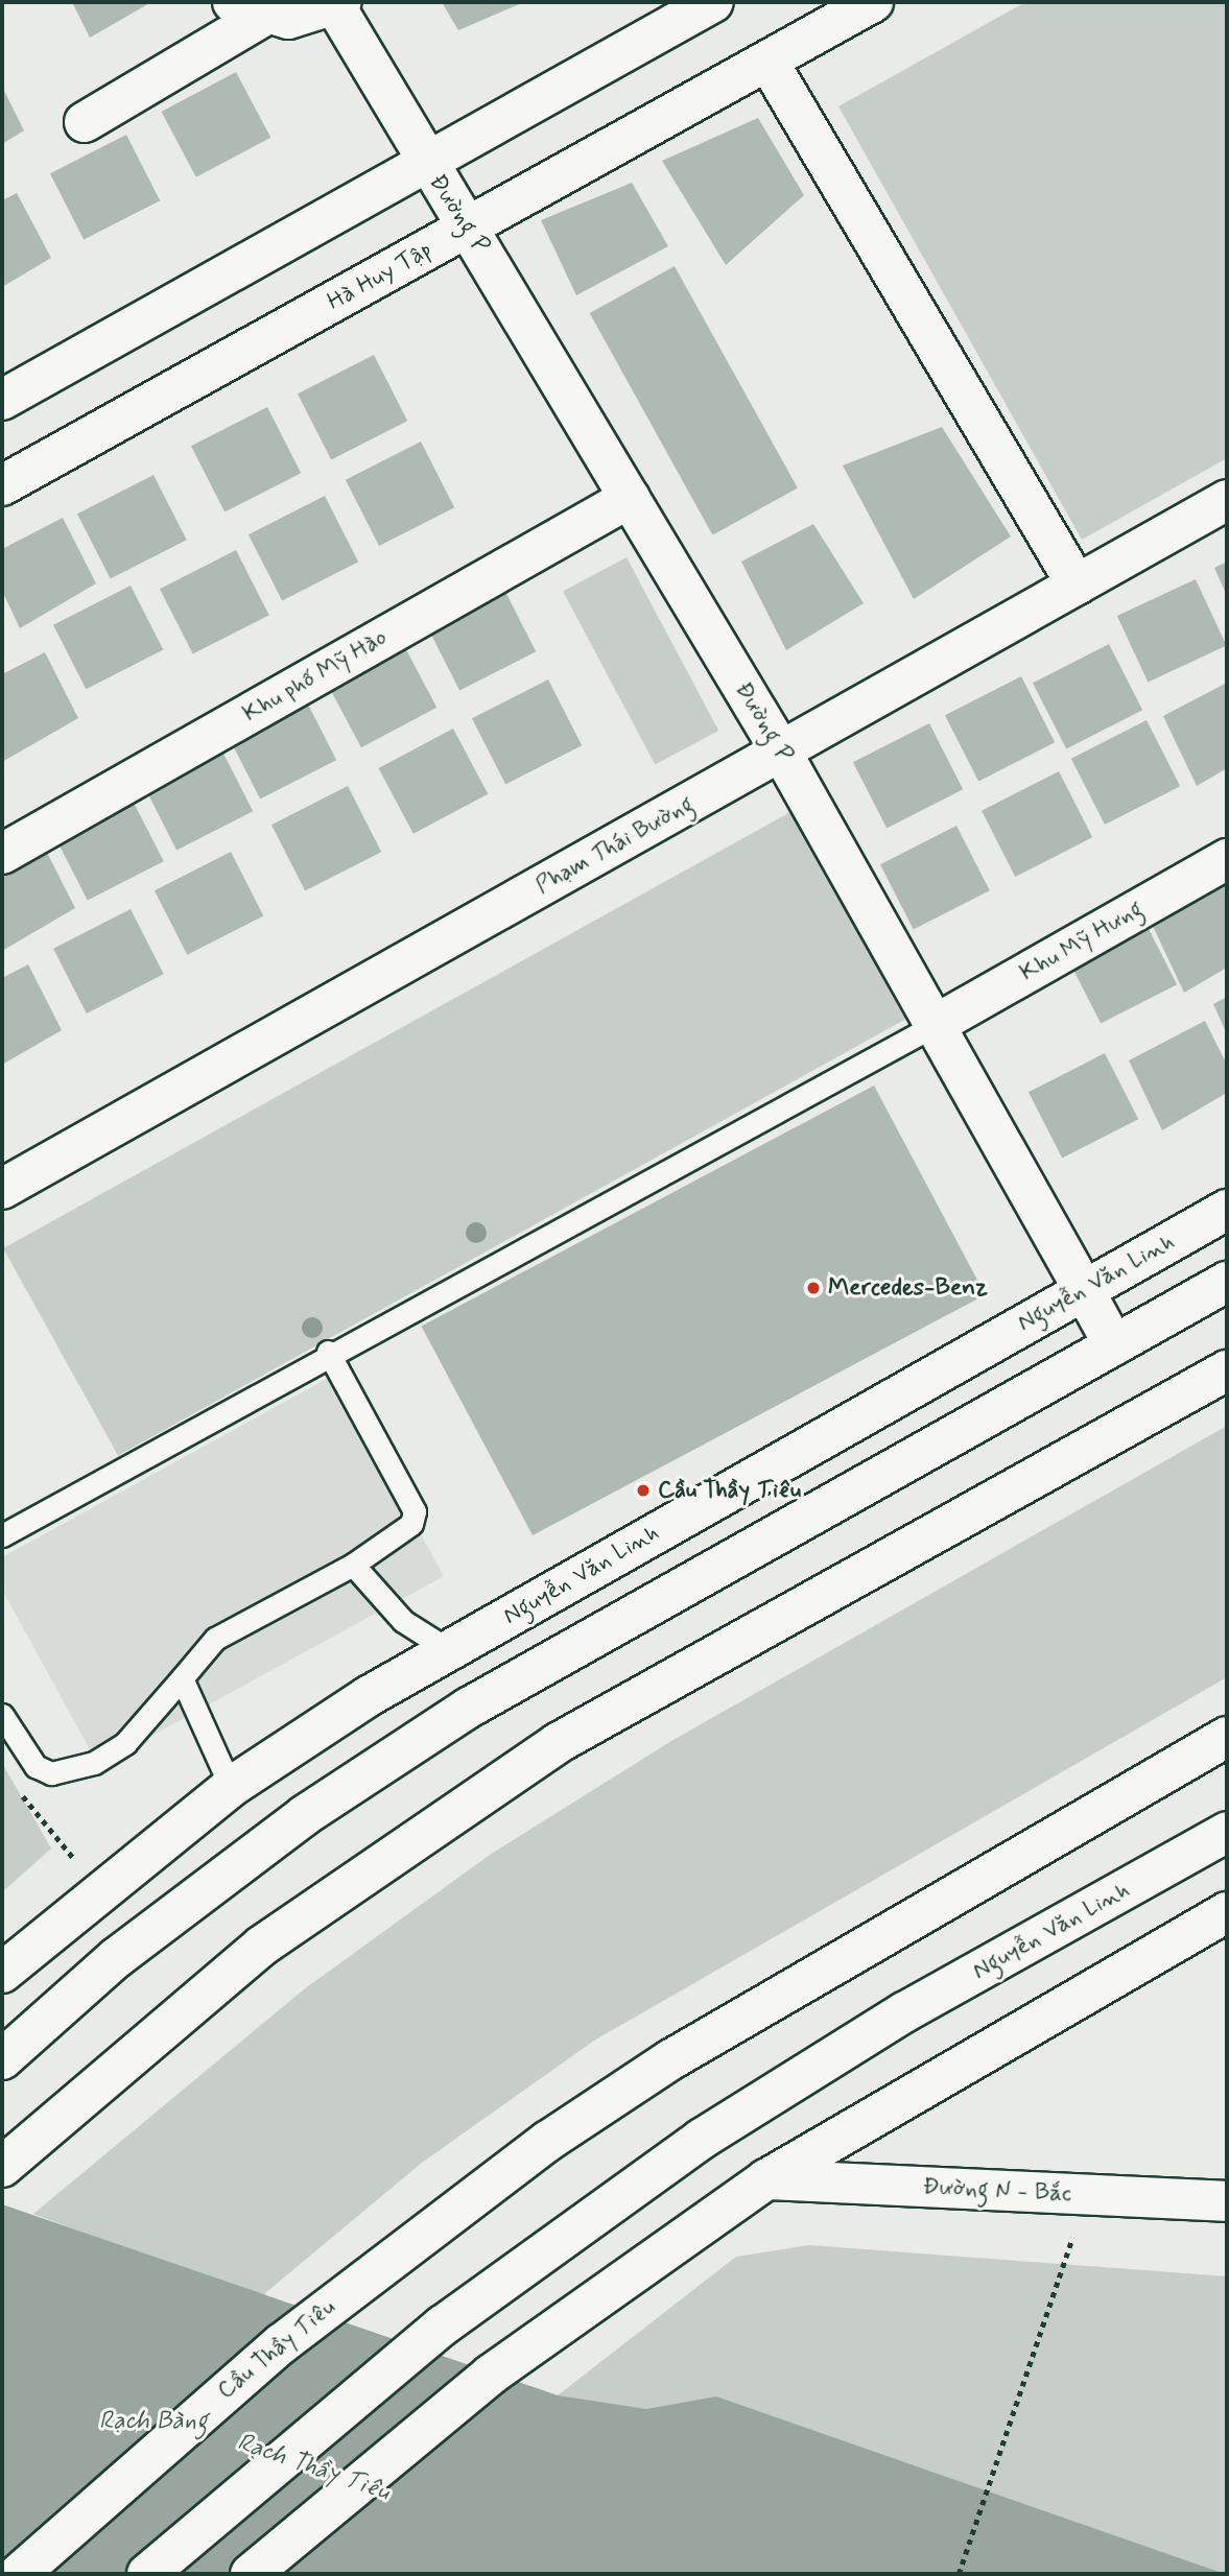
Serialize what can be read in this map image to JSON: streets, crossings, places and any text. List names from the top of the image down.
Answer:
{
  "streets": {
    "main road": [
      "Đường P",
      "Hà Huy Tập",
      "Khu phố Mỹ Hào",
      "Phạm Thái Bường",
      "Khu Mỹ Hưng",
      "Nguyễn Văn Linh",
      "Đường N - Bắc",
      "Cầu Thầy Tiêu"
    ]
  },
  "crossings": [
    ["Đường P", "Hà Huy Tập"],
    ["Đường P", "Khu phố Mỹ Hào"],
    ["Đường P", "Phạm Thái Bường"],
    ["Đường P", "Khu Mỹ Hưng"],
    ["Đường P", "Nguyễn Văn Linh"]
  ],
  "water": ["Rạch Bàng", "Rạch Thầy Tiêu"],
  "places": ["Mercedes-Benz", "Cầu Thầy Tiêu"]
}
